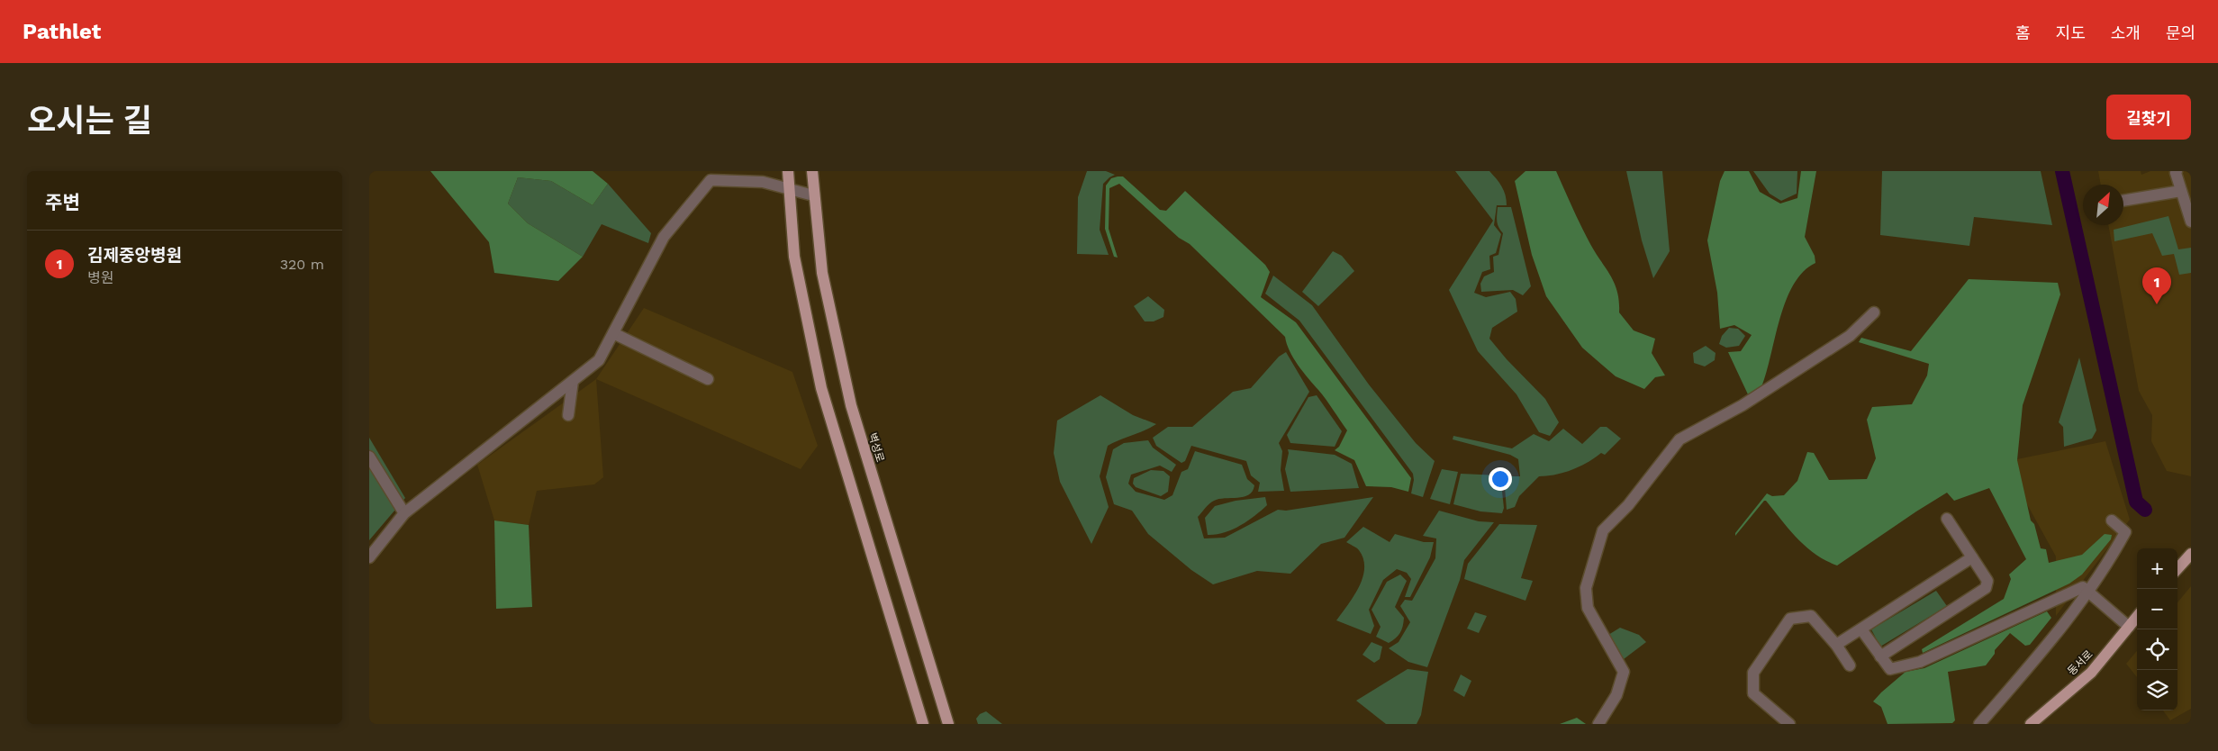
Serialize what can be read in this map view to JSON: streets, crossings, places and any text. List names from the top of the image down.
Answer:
{
  "streets": {
    "main road": ["벽성로", "동서로"]
  },
  "north": "top right",
  "page": {
    "header": "Pathlet",
    "nav": [
      "홈",
      "지도",
      "소개",
      "문의"
    ],
    "title": "오시는 길",
    "buttons": "길찾기",
    "heading": "주변",
    "list": [
      {
        "mark": "1",
        "name": "김제중앙병원",
        "note": "병원",
        "value": "320 m"
      }
    ],
    "pins": "1",
    "map_buttons": ["+", "−"]
  }
}
